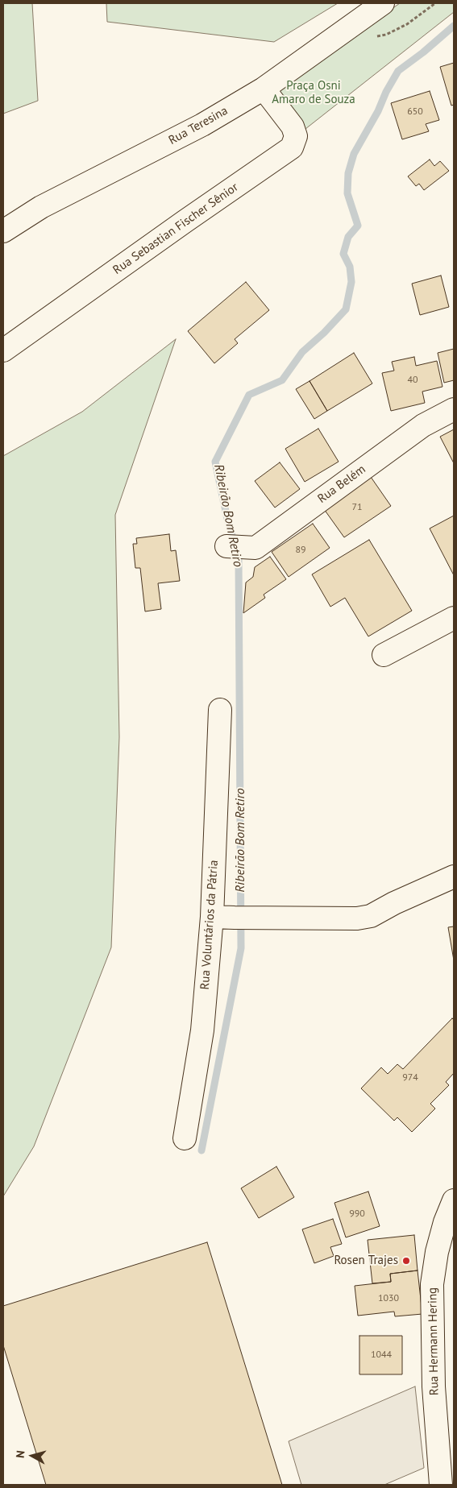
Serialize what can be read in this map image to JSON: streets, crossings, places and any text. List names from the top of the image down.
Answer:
{
  "streets": {
    "street": [
      "Rua Teresina",
      "Rua Sebastian Fischer Sênior",
      "Rua Belém",
      "Rua Voluntários da Pátria",
      "Rua Hermann Hering"
    ]
  },
  "crossings": [
    ["Rua Teresina", "Rua Sebastian Fischer Sênior"]
  ],
  "water": ["Ribeirão Bom Retiro"],
  "parks": ["Praça Osni Amaro de Souza"],
  "places": ["Rosen Trajes"],
  "house_numbers": [
    "650",
    "40",
    "71",
    "89",
    "974",
    "990",
    "1030",
    "1044"
  ],
  "north": "left"
}
